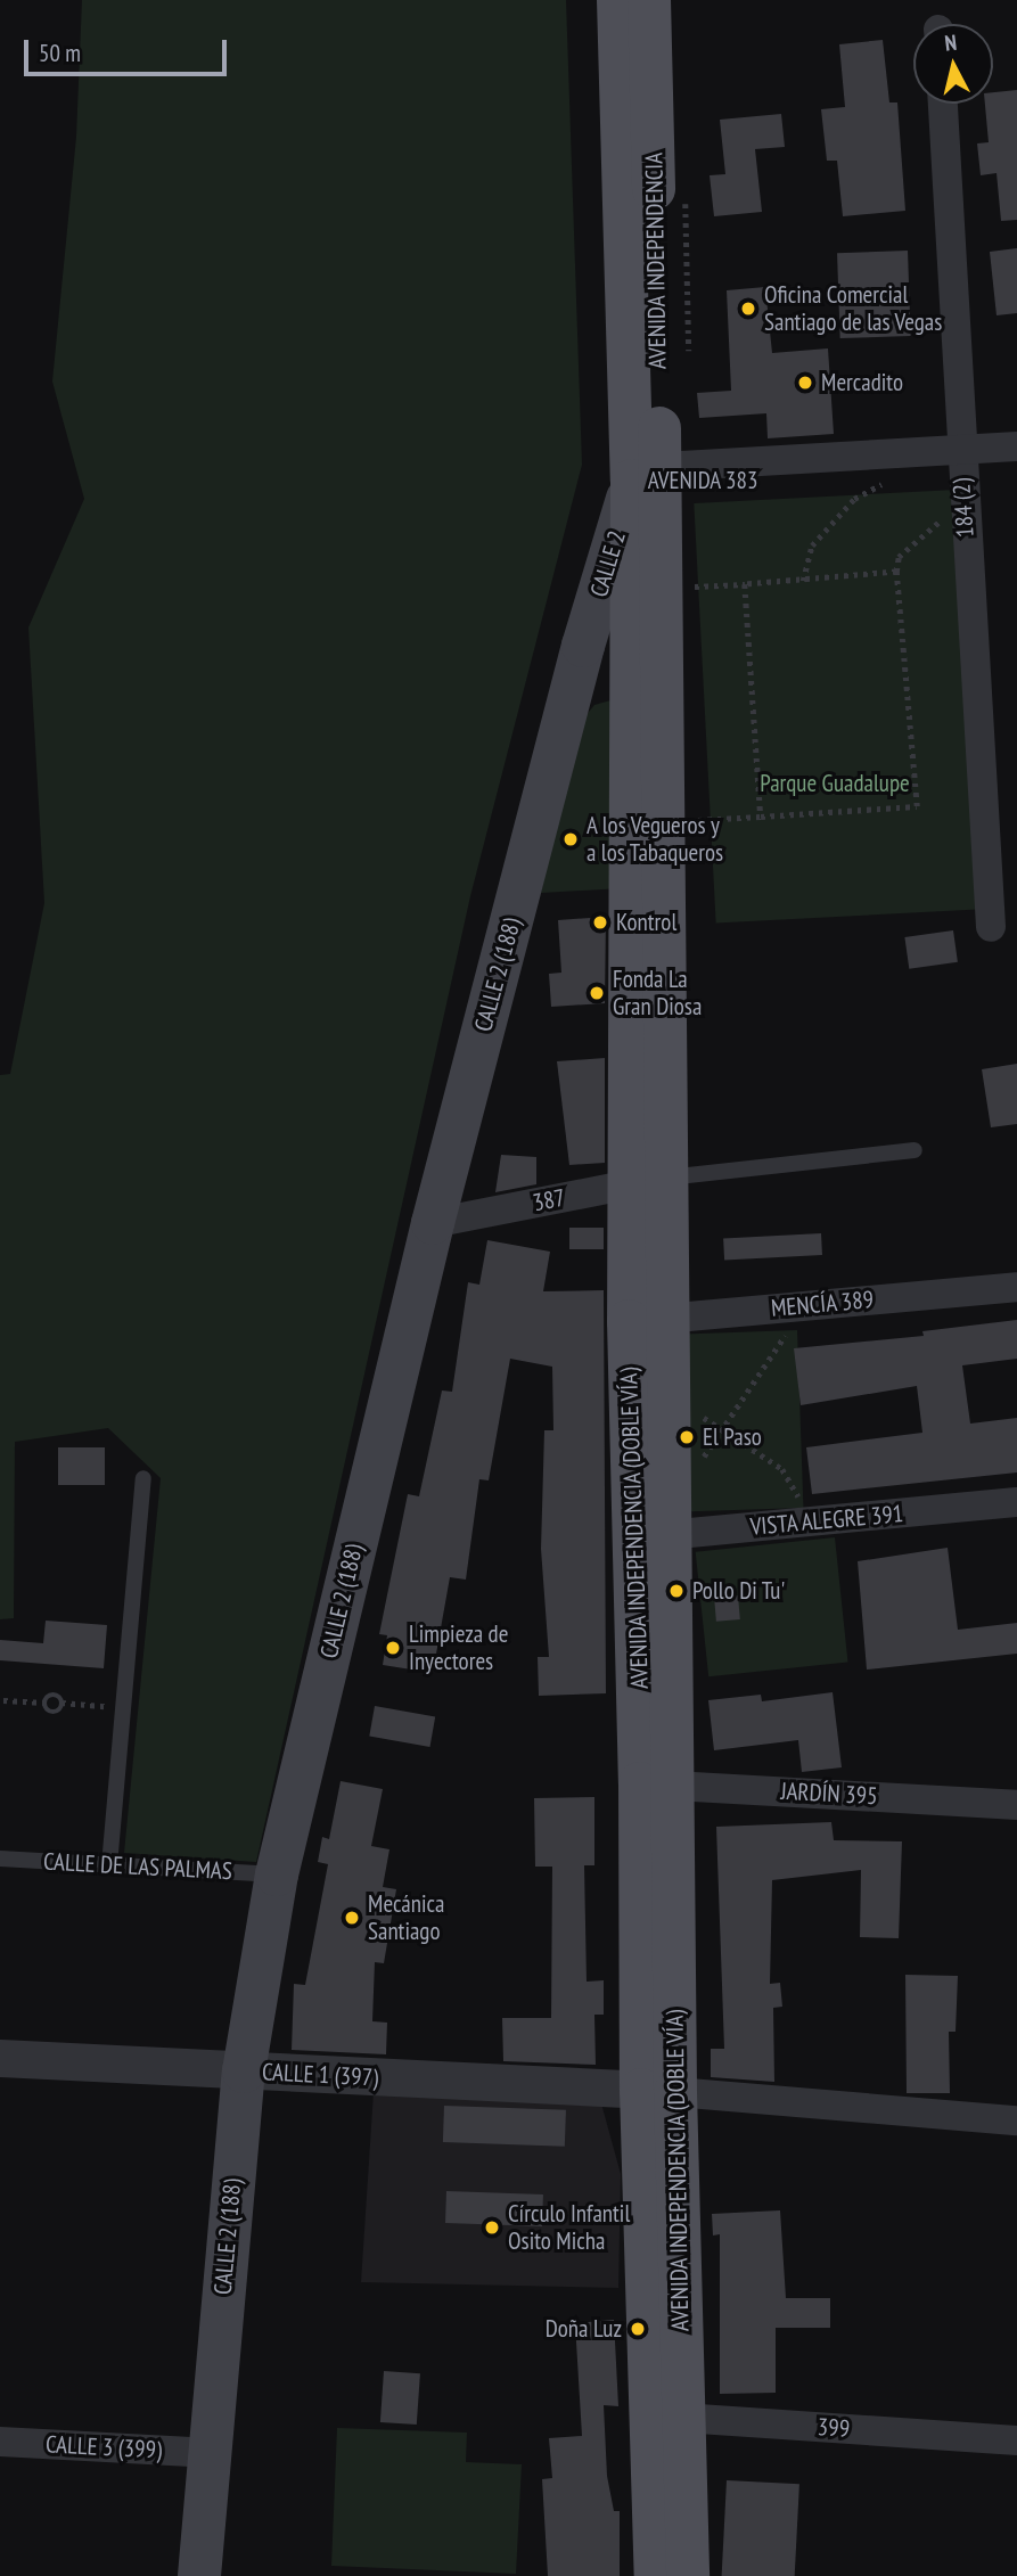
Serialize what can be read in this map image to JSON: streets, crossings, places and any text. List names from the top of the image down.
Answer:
{
  "streets": {
    "main road": [
      "AVENIDA INDEPENDENCIA",
      "CALLE 2",
      "CALLE 2 (188)",
      "AVENIDA INDEPENDENCIA (DOBLE VÍA)"
    ],
    "street": [
      "AVENIDA 383",
      "184 (2)",
      "387",
      "MENCÍA 389",
      "VISTA ALEGRE 391",
      "JARDÍN 395",
      "CALLE 1 (397)",
      "399",
      "CALLE 3 (399)"
    ],
    "lane": ["CALLE DE LAS PALMAS"]
  },
  "crossings": [
    ["AVENIDA INDEPENDENCIA", "AVENIDA 383"],
    ["AVENIDA INDEPENDENCIA", "CALLE 2"],
    ["AVENIDA INDEPENDENCIA", "AVENIDA INDEPENDENCIA (DOBLE VÍA)"],
    ["AVENIDA 383", "184 (2)"],
    ["AVENIDA 383", "CALLE 2"],
    ["AVENIDA 383", "AVENIDA INDEPENDENCIA (DOBLE VÍA)"],
    ["CALLE 2", "CALLE 2 (188)"],
    ["CALLE 2", "AVENIDA INDEPENDENCIA (DOBLE VÍA)"],
    ["CALLE 2 (188)", "387"],
    ["CALLE 2 (188)", "CALLE DE LAS PALMAS"],
    ["CALLE 2 (188)", "CALLE 1 (397)"],
    ["CALLE 2 (188)", "CALLE 3 (399)"],
    ["387", "AVENIDA INDEPENDENCIA (DOBLE VÍA)"],
    ["MENCÍA 389", "AVENIDA INDEPENDENCIA (DOBLE VÍA)"],
    ["VISTA ALEGRE 391", "AVENIDA INDEPENDENCIA (DOBLE VÍA)"],
    ["AVENIDA INDEPENDENCIA (DOBLE VÍA)", "JARDÍN 395"],
    ["AVENIDA INDEPENDENCIA (DOBLE VÍA)", "CALLE 1 (397)"],
    ["AVENIDA INDEPENDENCIA (DOBLE VÍA)", "399"]
  ],
  "parks": ["Parque Guadalupe"],
  "places": [
    "Oficina Comercial Santiago de las Vegas",
    "Mercadito",
    "A los Vegueros y a los Tabaqueros",
    "Kontrol",
    "Fonda La Gran Diosa",
    "El Paso",
    "Pollo Di Tu'",
    "Limpieza de Inyectores",
    "Mecánica Santiago",
    "Círculo Infantil Osito Micha",
    "Doña Luz"
  ],
  "scale_bar": "50 m",
  "north": "top"
}
